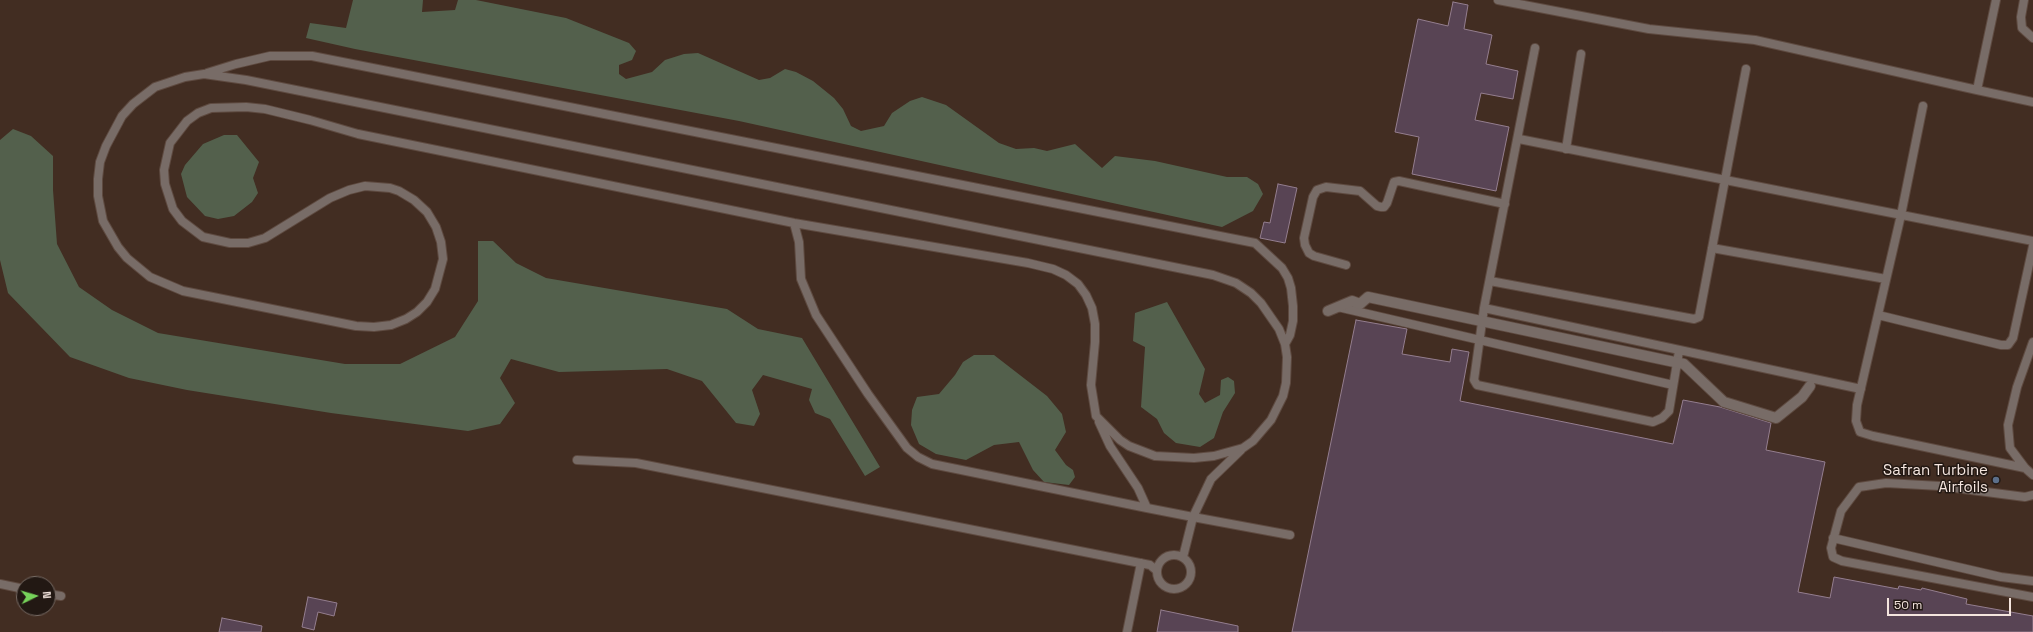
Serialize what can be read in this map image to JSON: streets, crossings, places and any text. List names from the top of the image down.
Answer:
{
  "places": ["Safran Turbine Airfoils"],
  "scale_bar": "50 m",
  "north": "right"
}
